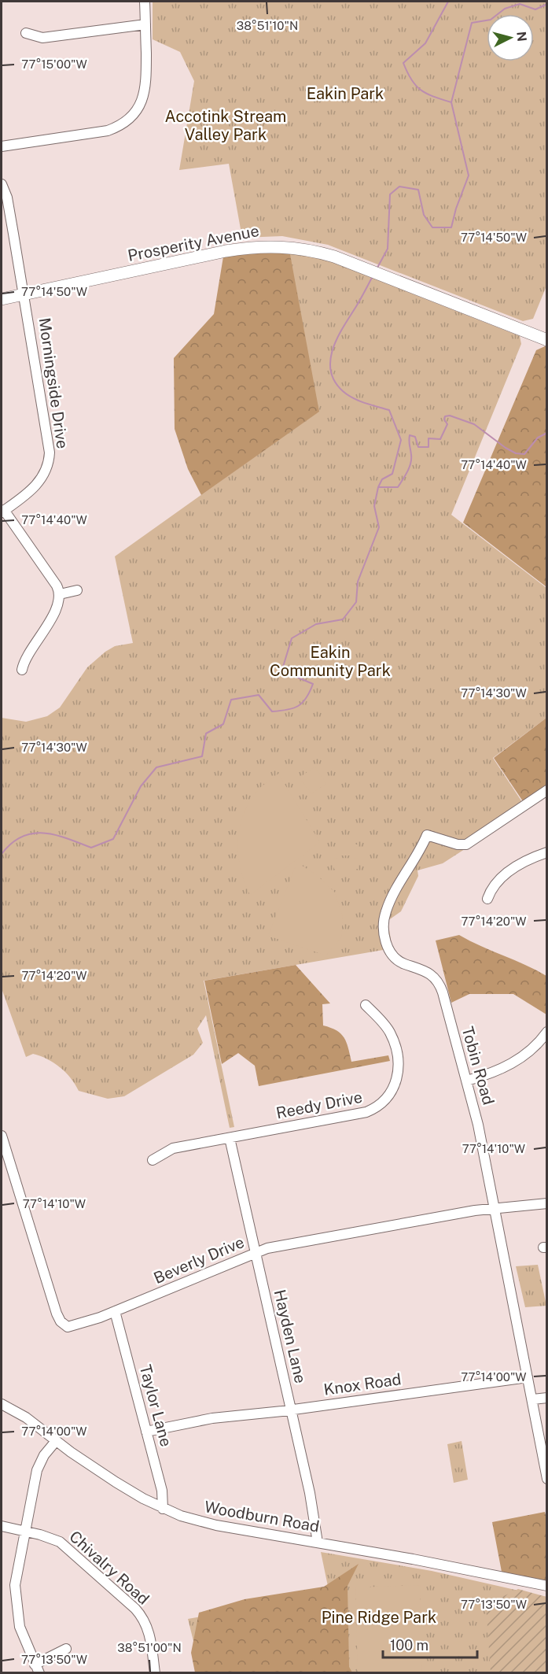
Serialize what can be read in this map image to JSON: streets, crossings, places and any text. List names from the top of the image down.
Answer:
{
  "streets": {
    "main road": ["Prosperity Avenue"],
    "street": [
      "Morningside Drive",
      "Tobin Road",
      "Reedy Drive",
      "Beverly Drive",
      "Hayden Lane",
      "Knox Road",
      "Taylor Lane",
      "Woodburn Road",
      "Chivalry Road"
    ]
  },
  "crossings": [
    ["Prosperity Avenue", "Morningside Drive"],
    ["Tobin Road", "Beverly Drive"],
    ["Tobin Road", "Knox Road"],
    ["Reedy Drive", "Hayden Lane"],
    ["Beverly Drive", "Hayden Lane"],
    ["Beverly Drive", "Taylor Lane"],
    ["Hayden Lane", "Knox Road"],
    ["Hayden Lane", "Woodburn Road"],
    ["Knox Road", "Taylor Lane"],
    ["Taylor Lane", "Woodburn Road"]
  ],
  "parks": [
    "Eakin Park",
    "Accotink Stream Valley Park",
    "Eakin Community Park",
    "Pine Ridge Park"
  ],
  "scale_bar": "100 m",
  "north": "right",
  "coordinates": [
    "38°51'10\"N",
    "77°15'00\"W",
    "77°14'50\"W",
    "77°14'40\"W",
    "77°14'30\"W",
    "77°14'20\"W",
    "77°14'10\"W",
    "77°14'00\"W",
    "77°13'50\"W",
    "38°51'00\"N"
  ]
}
